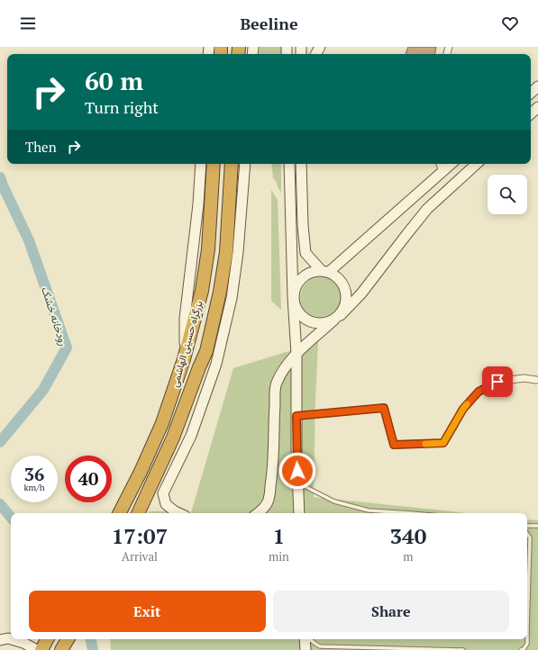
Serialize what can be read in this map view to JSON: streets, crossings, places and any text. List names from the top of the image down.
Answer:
{
  "streets": {
    "highway": ["بزرگراه حسینی الهاشمی"]
  },
  "water": ["رودخانه خشک"],
  "page": {
    "header": "Beeline",
    "turn": ["60 m", "Turn right"],
    "then": "Then",
    "speed": "36 km/h",
    "limit": "40",
    "eta": [
      "17:07",
      "Arrival",
      "1",
      "min",
      "340",
      "m"
    ],
    "buttons": ["Exit", "Share"]
  }
}
